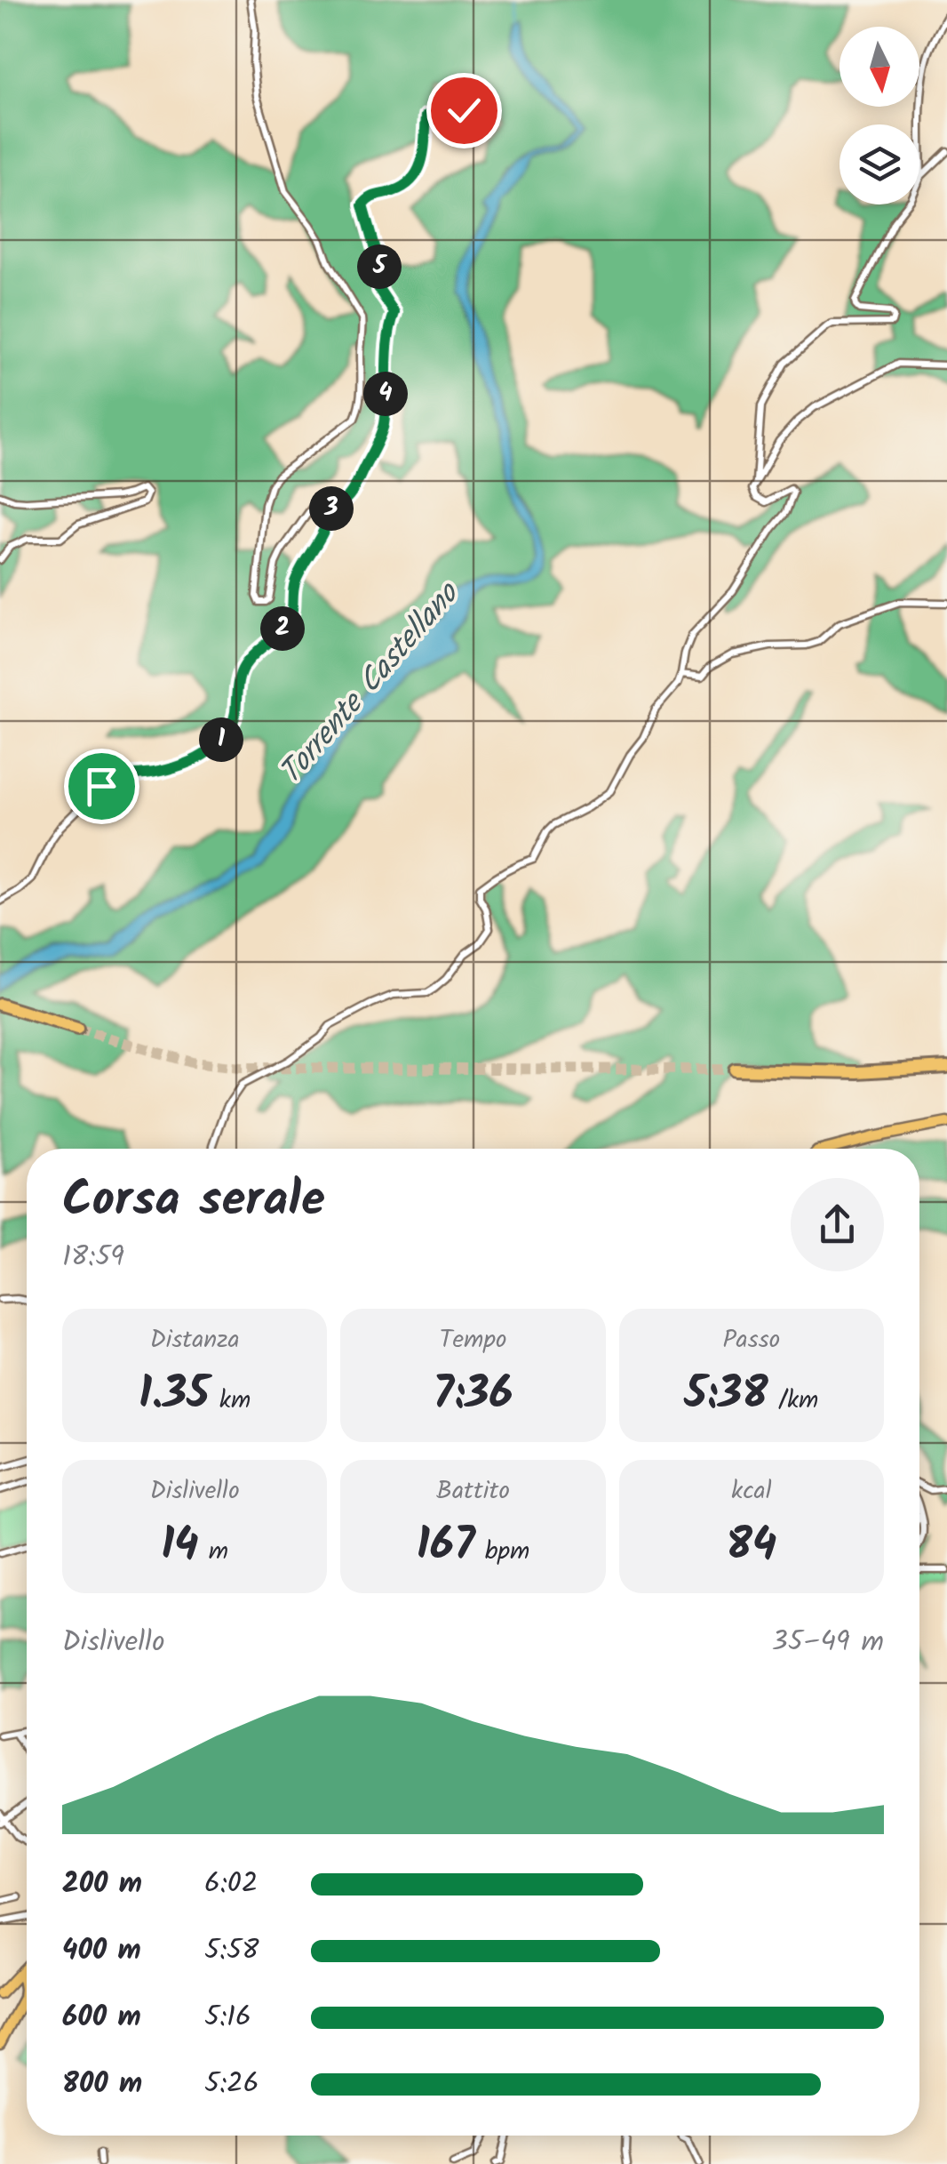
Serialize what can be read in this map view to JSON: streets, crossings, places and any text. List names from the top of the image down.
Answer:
{
  "water": ["Torrente Castellano"],
  "north": "bottom",
  "page": {
    "pins": [
      "5",
      "4",
      "3",
      "2",
      "1"
    ],
    "heading": ["Corsa serale", "18:59"],
    "stats": [
      ["Distanza", "1.35 km"],
      ["Tempo", "7:36"],
      ["Passo", "5:38 /km"],
      ["Dislivello", "14 m"],
      ["Battito", "167 bpm"],
      ["kcal", "84"]
    ],
    "chart": ["Dislivello", "35–49 m"],
    "list": [
      {
        "name": "200 m",
        "note": "6:02"
      },
      {
        "name": "400 m",
        "note": "5:58"
      },
      {
        "name": "600 m",
        "note": "5:16"
      },
      {
        "name": "800 m",
        "note": "5:26"
      }
    ]
  }
}
